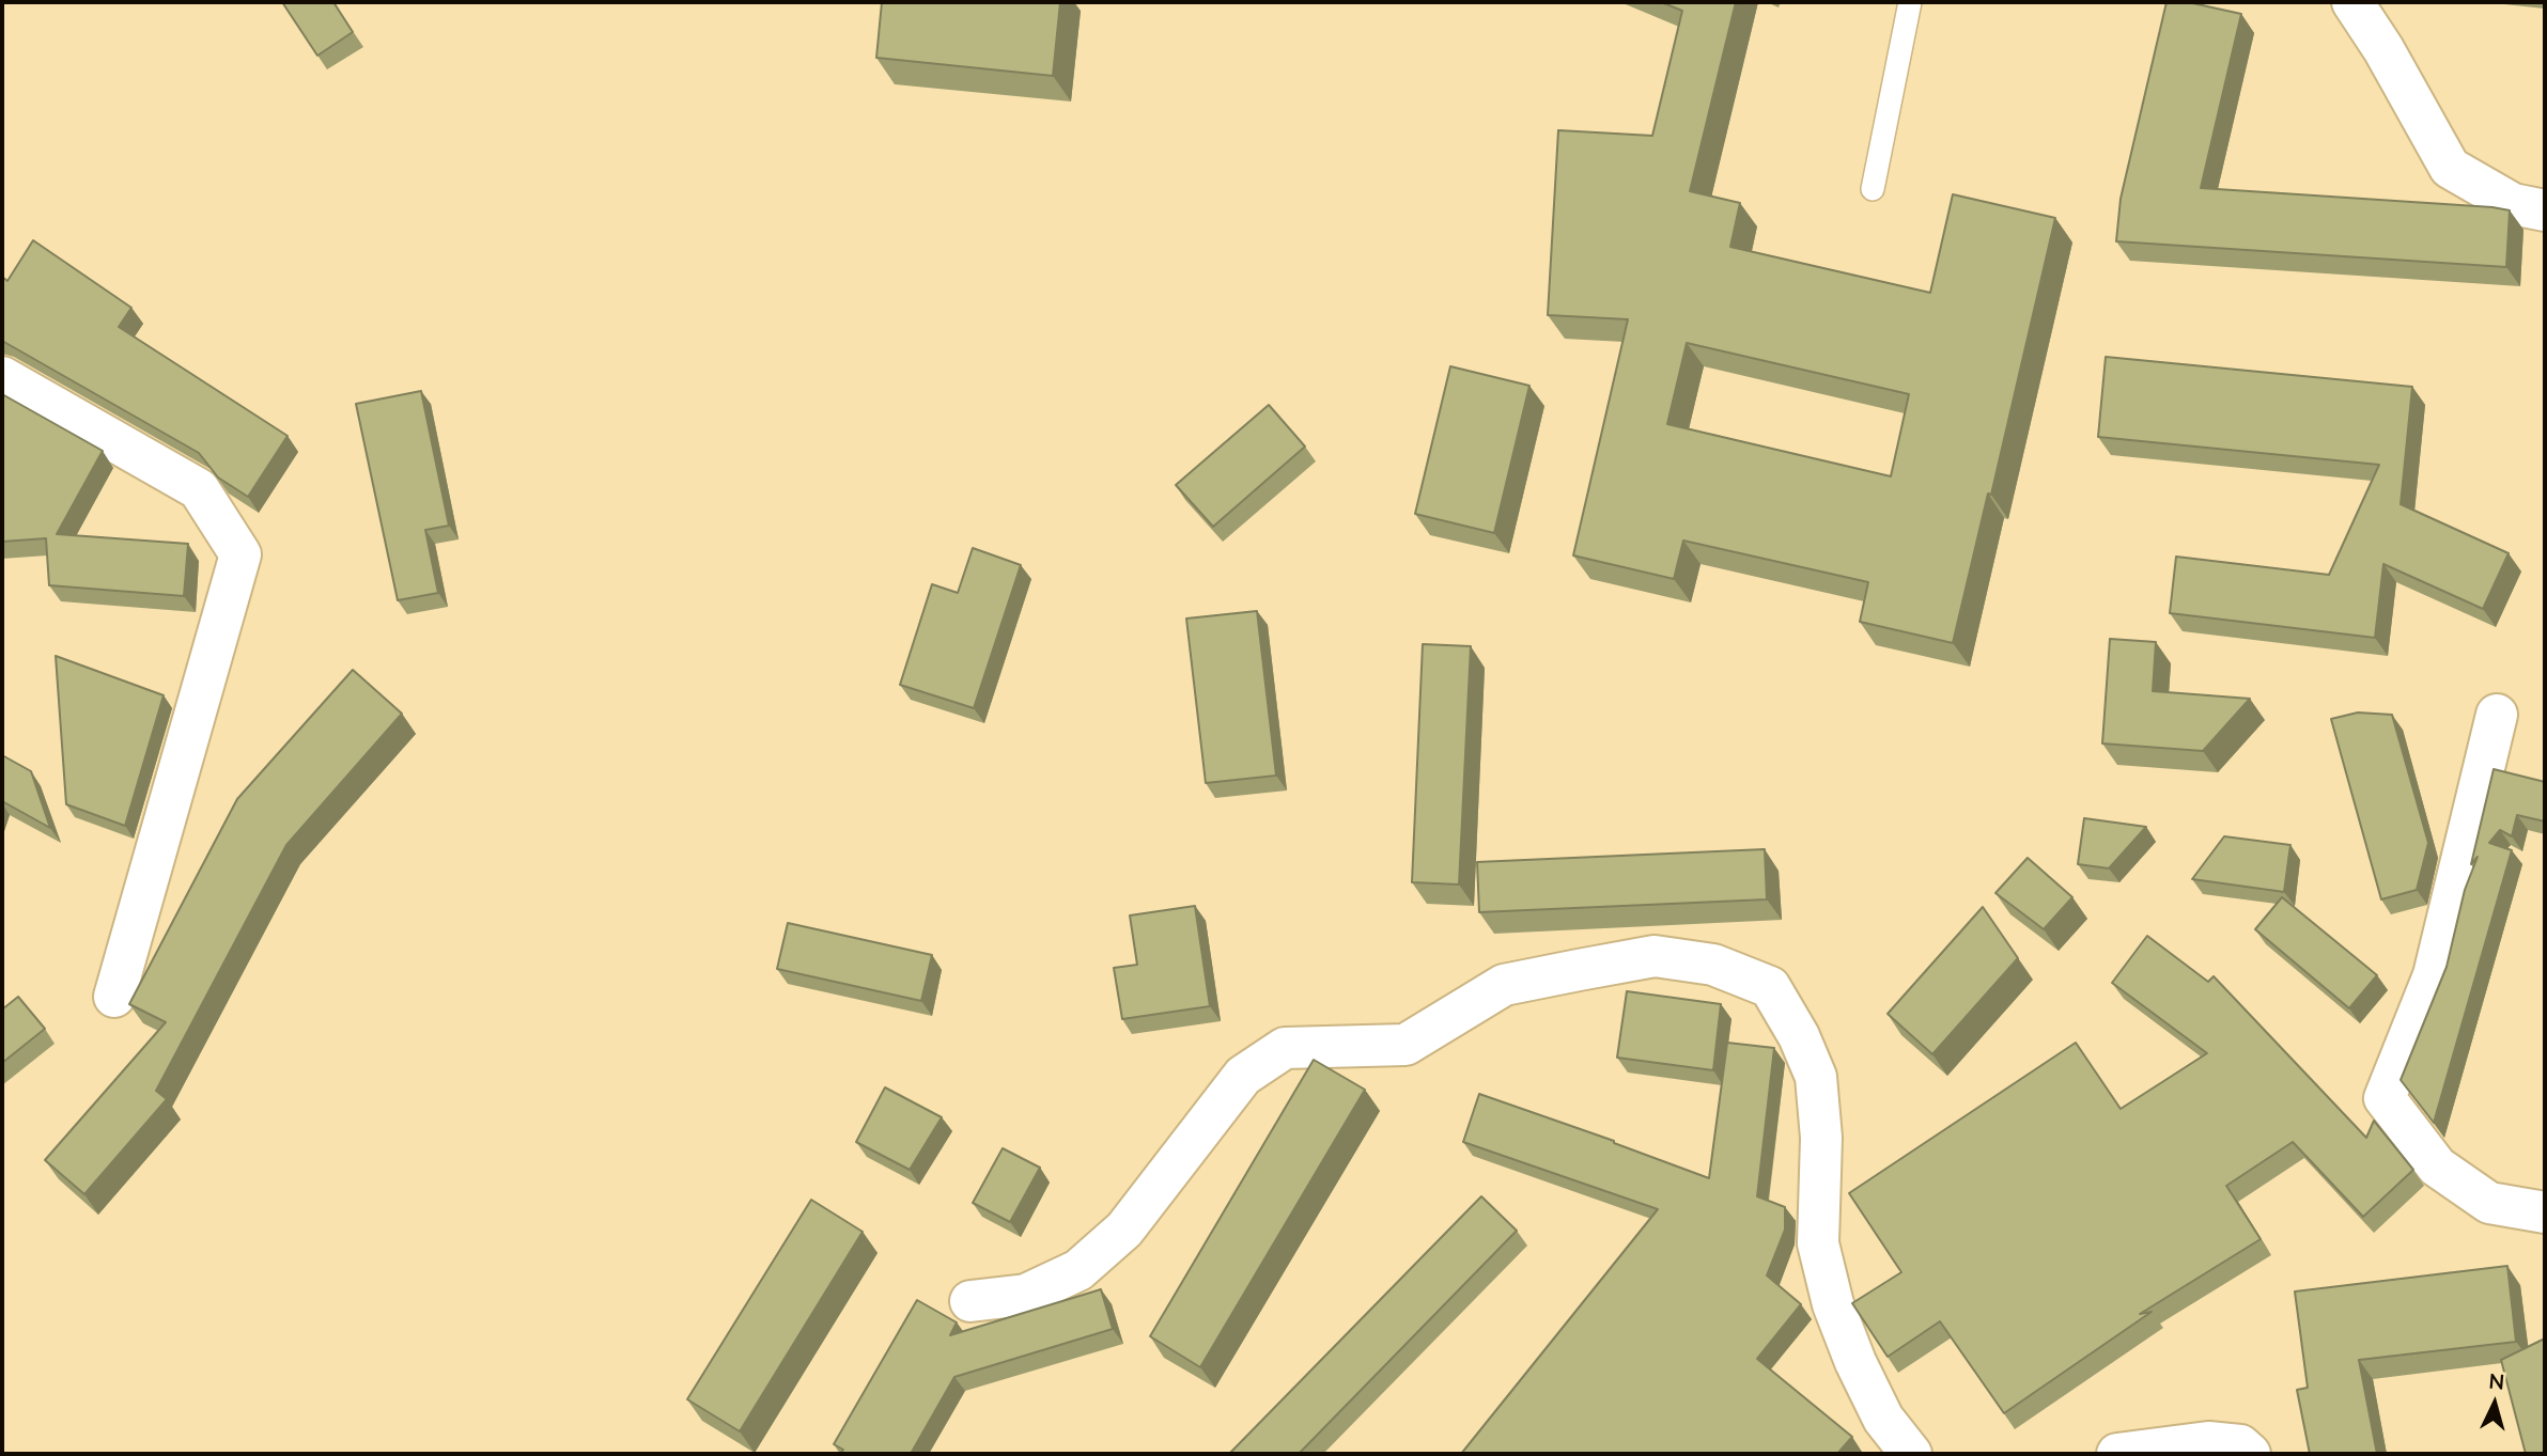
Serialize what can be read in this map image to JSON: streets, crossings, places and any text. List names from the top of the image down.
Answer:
{
  "north": "top"
}
